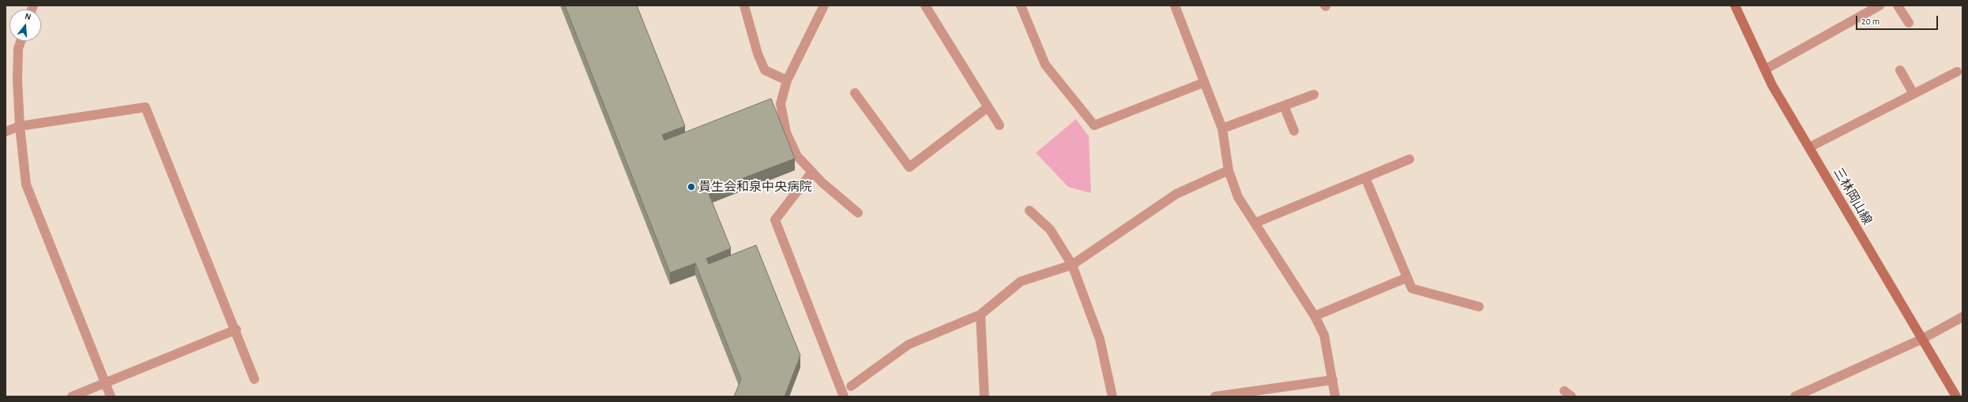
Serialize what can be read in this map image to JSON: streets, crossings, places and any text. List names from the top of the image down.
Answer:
{
  "streets": {
    "main road": ["三林岡山線"]
  },
  "places": ["貴生会和泉中央病院"],
  "scale_bar": "20 m",
  "north": "top"
}
